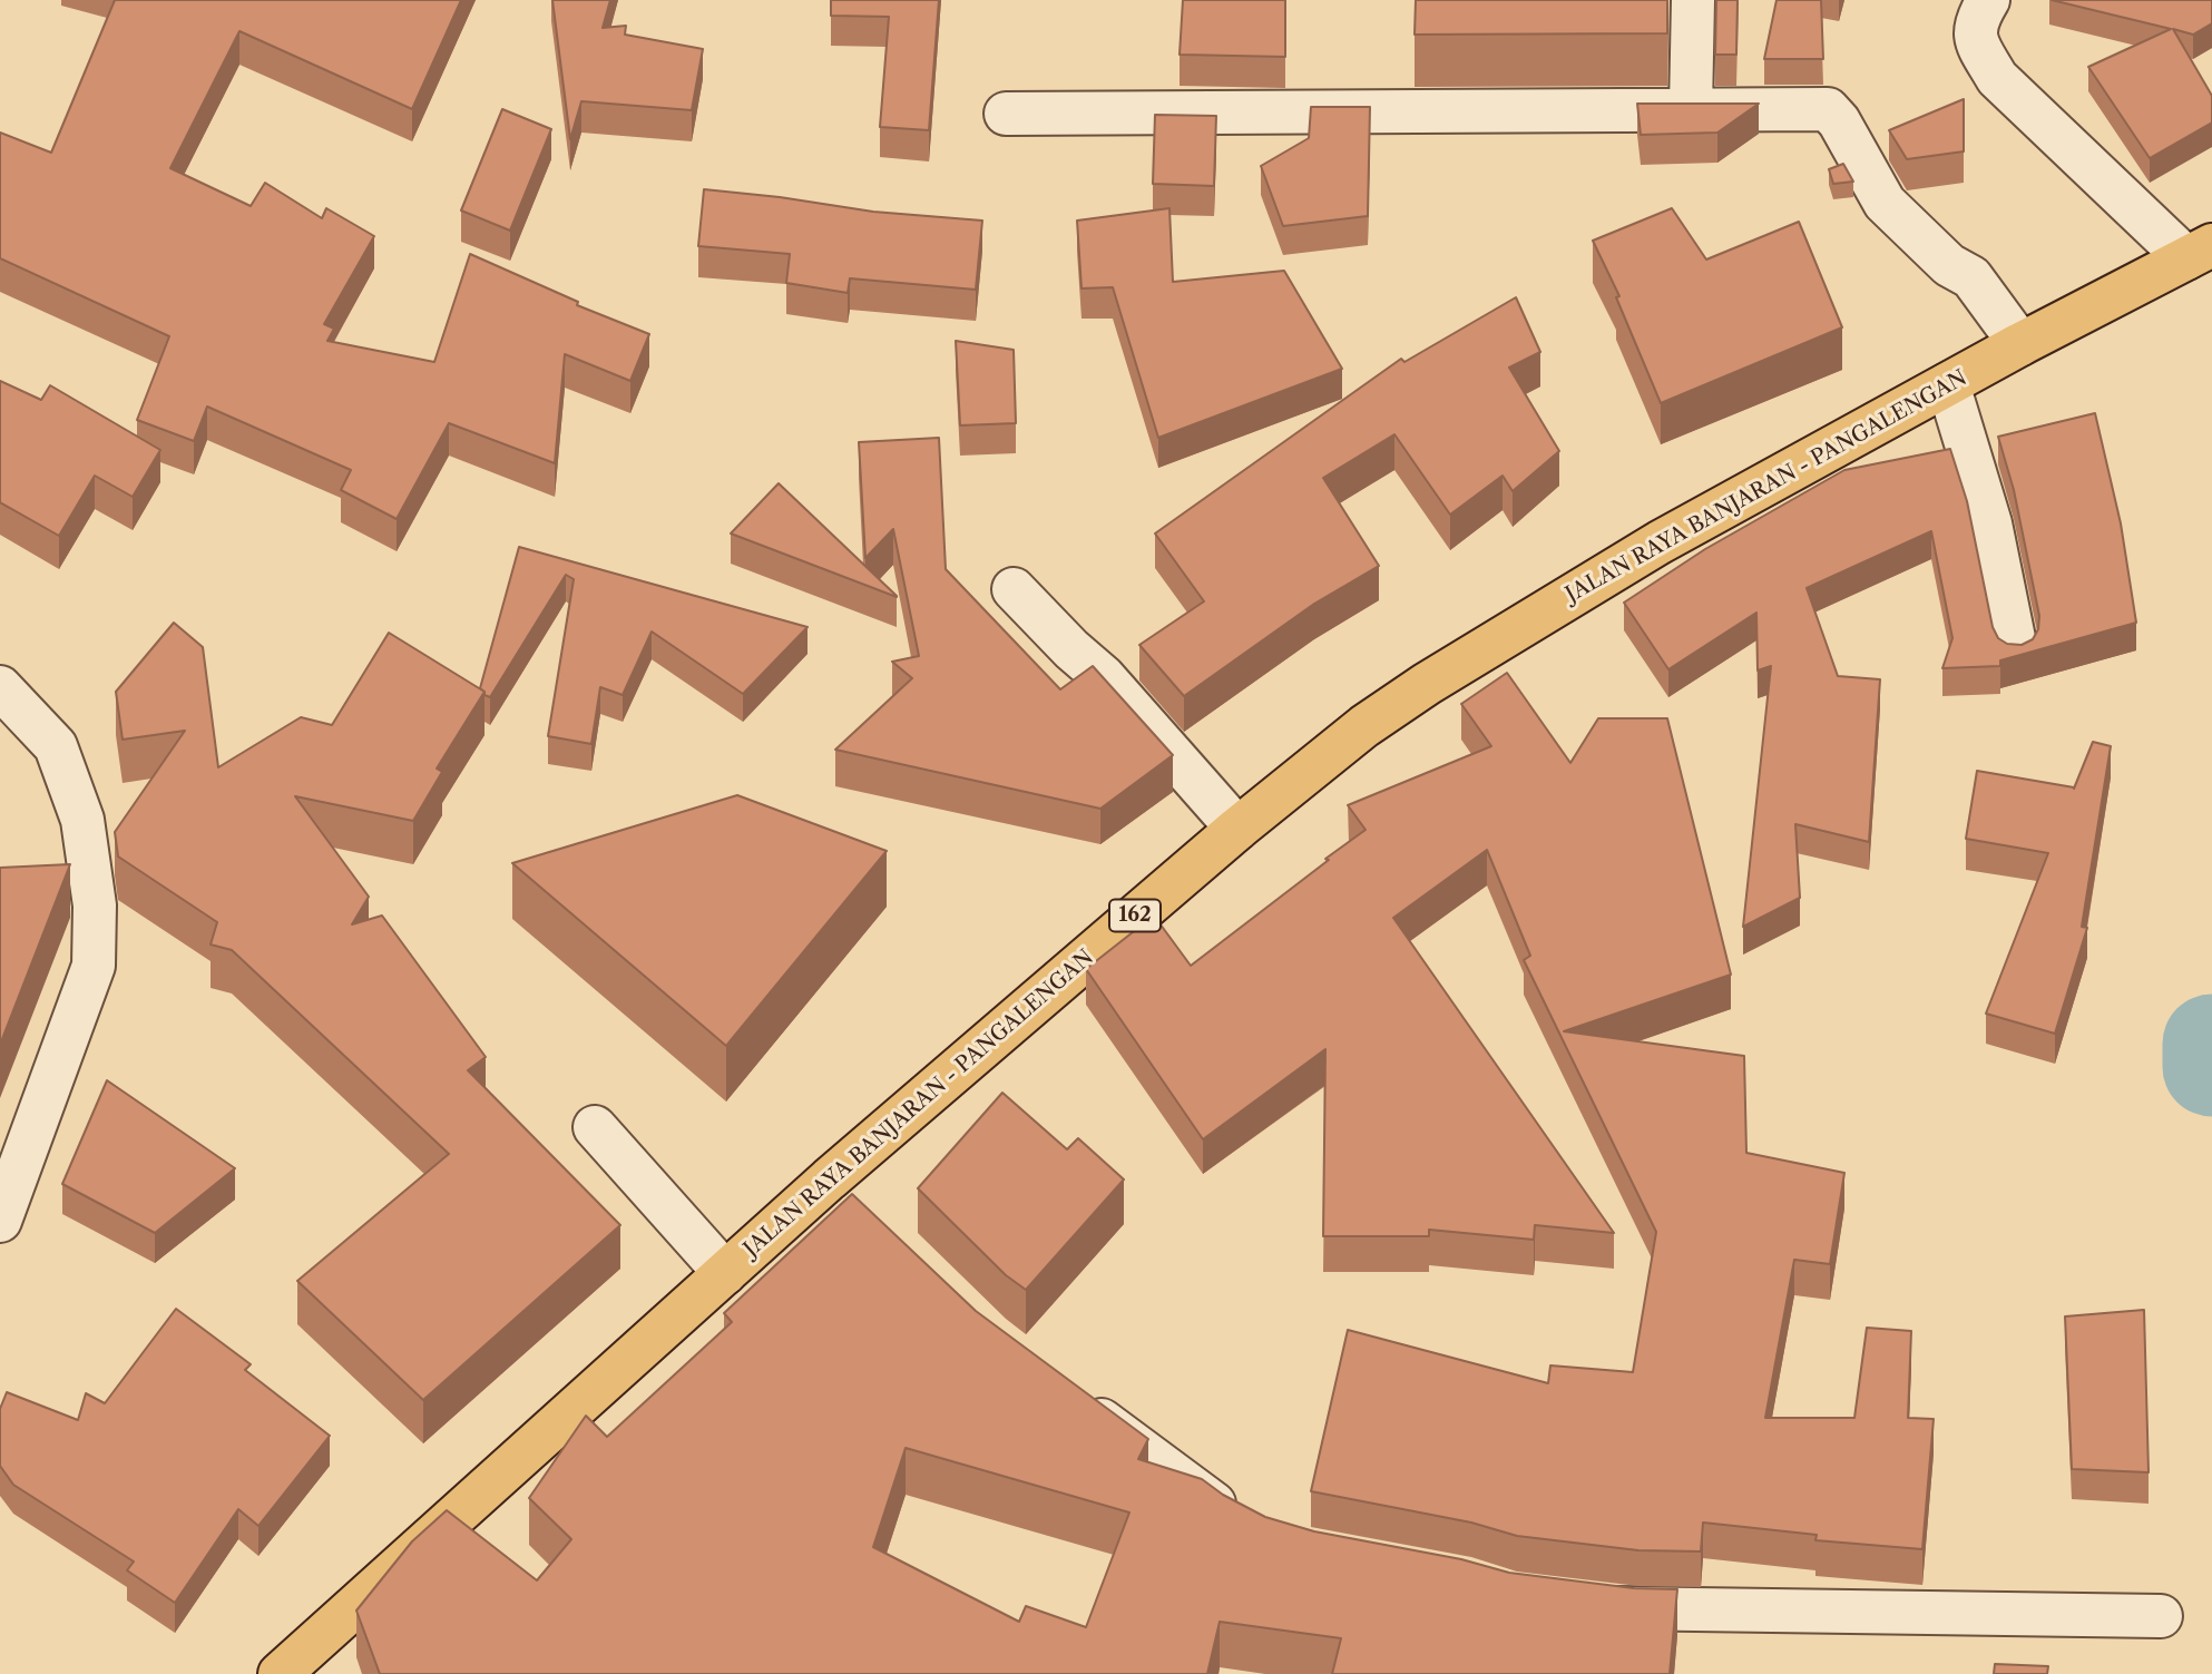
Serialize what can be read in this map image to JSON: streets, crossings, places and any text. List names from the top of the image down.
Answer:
{
  "streets": {
    "main road": ["JALAN RAYA BANJARAN - PANGALENGAN", "162"]
  }
}
